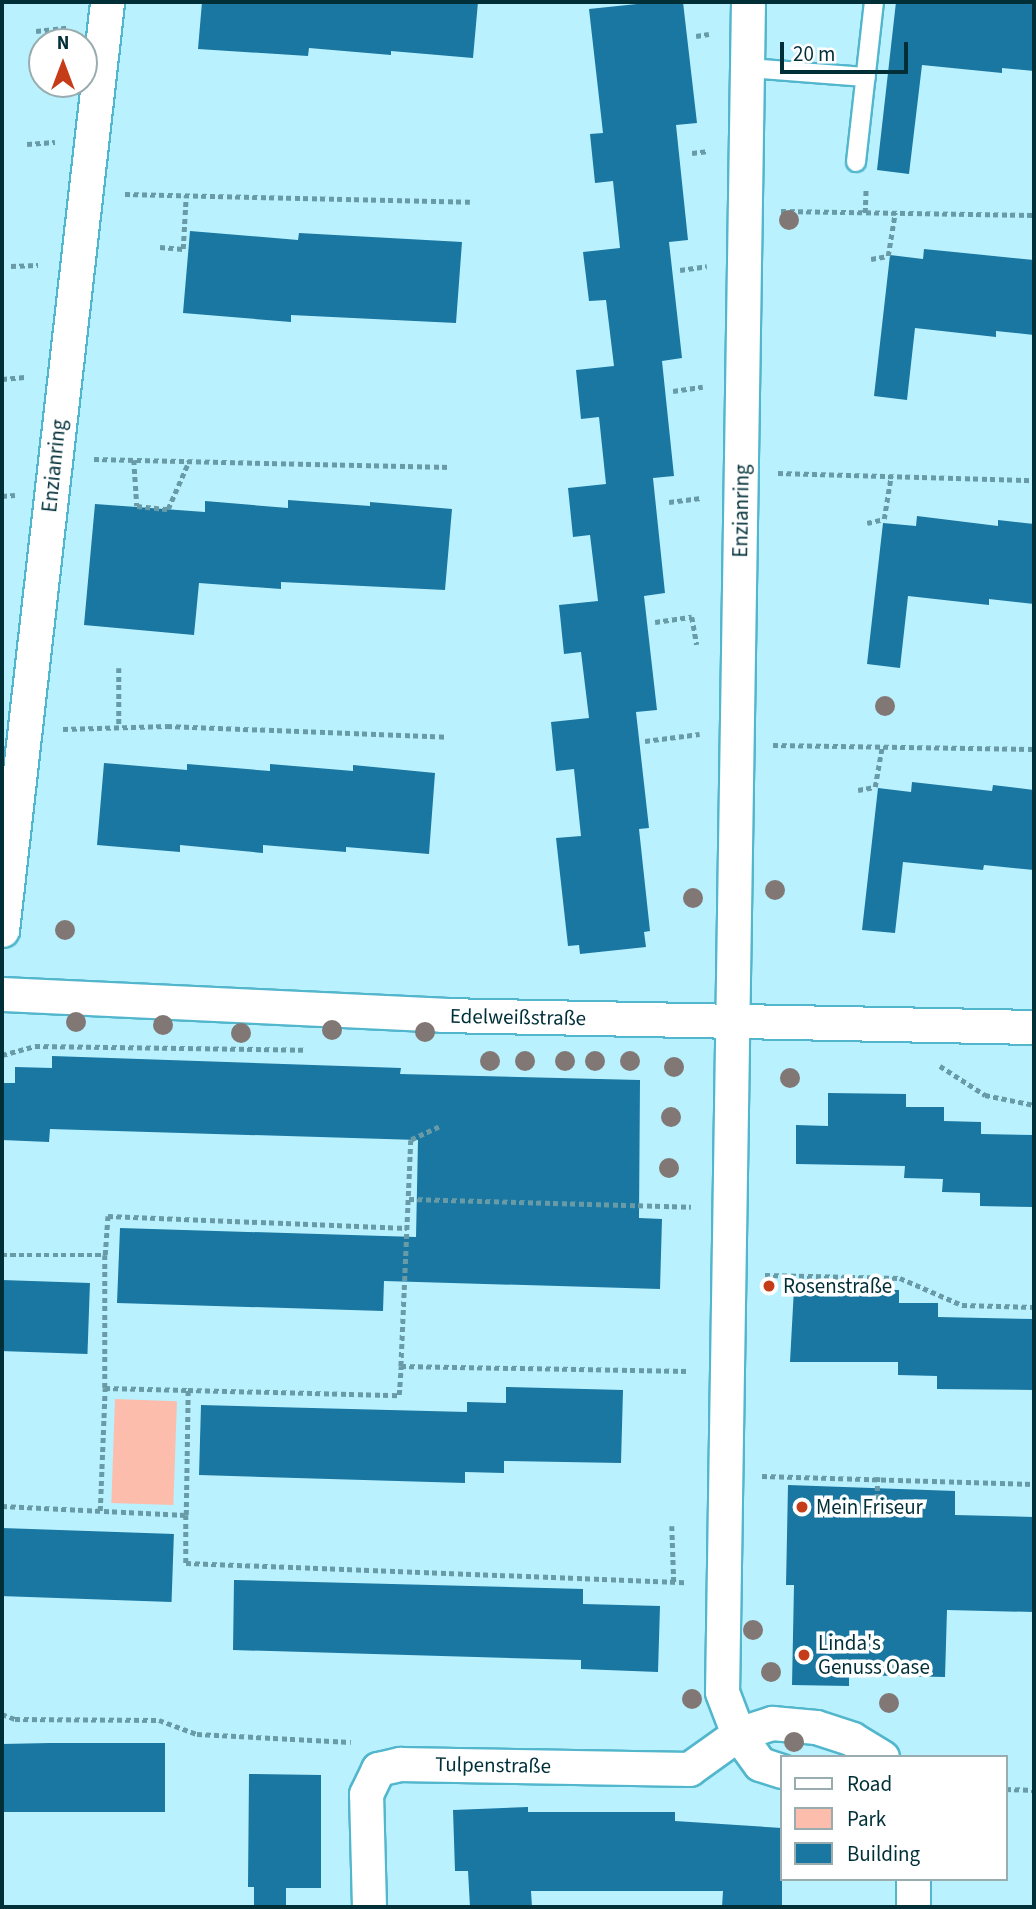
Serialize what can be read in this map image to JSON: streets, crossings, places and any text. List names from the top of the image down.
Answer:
{
  "streets": {
    "street": ["Enzianring", "Edelweißstraße", "Tulpenstraße"]
  },
  "crossings": [
    ["Enzianring", "Edelweißstraße"]
  ],
  "places": ["Rosenstraße", "Mein Friseur", "Linda's Genuss Oase"],
  "legend": ["Road", "Park", "Building"],
  "scale_bar": "20 m",
  "north": "top"
}
